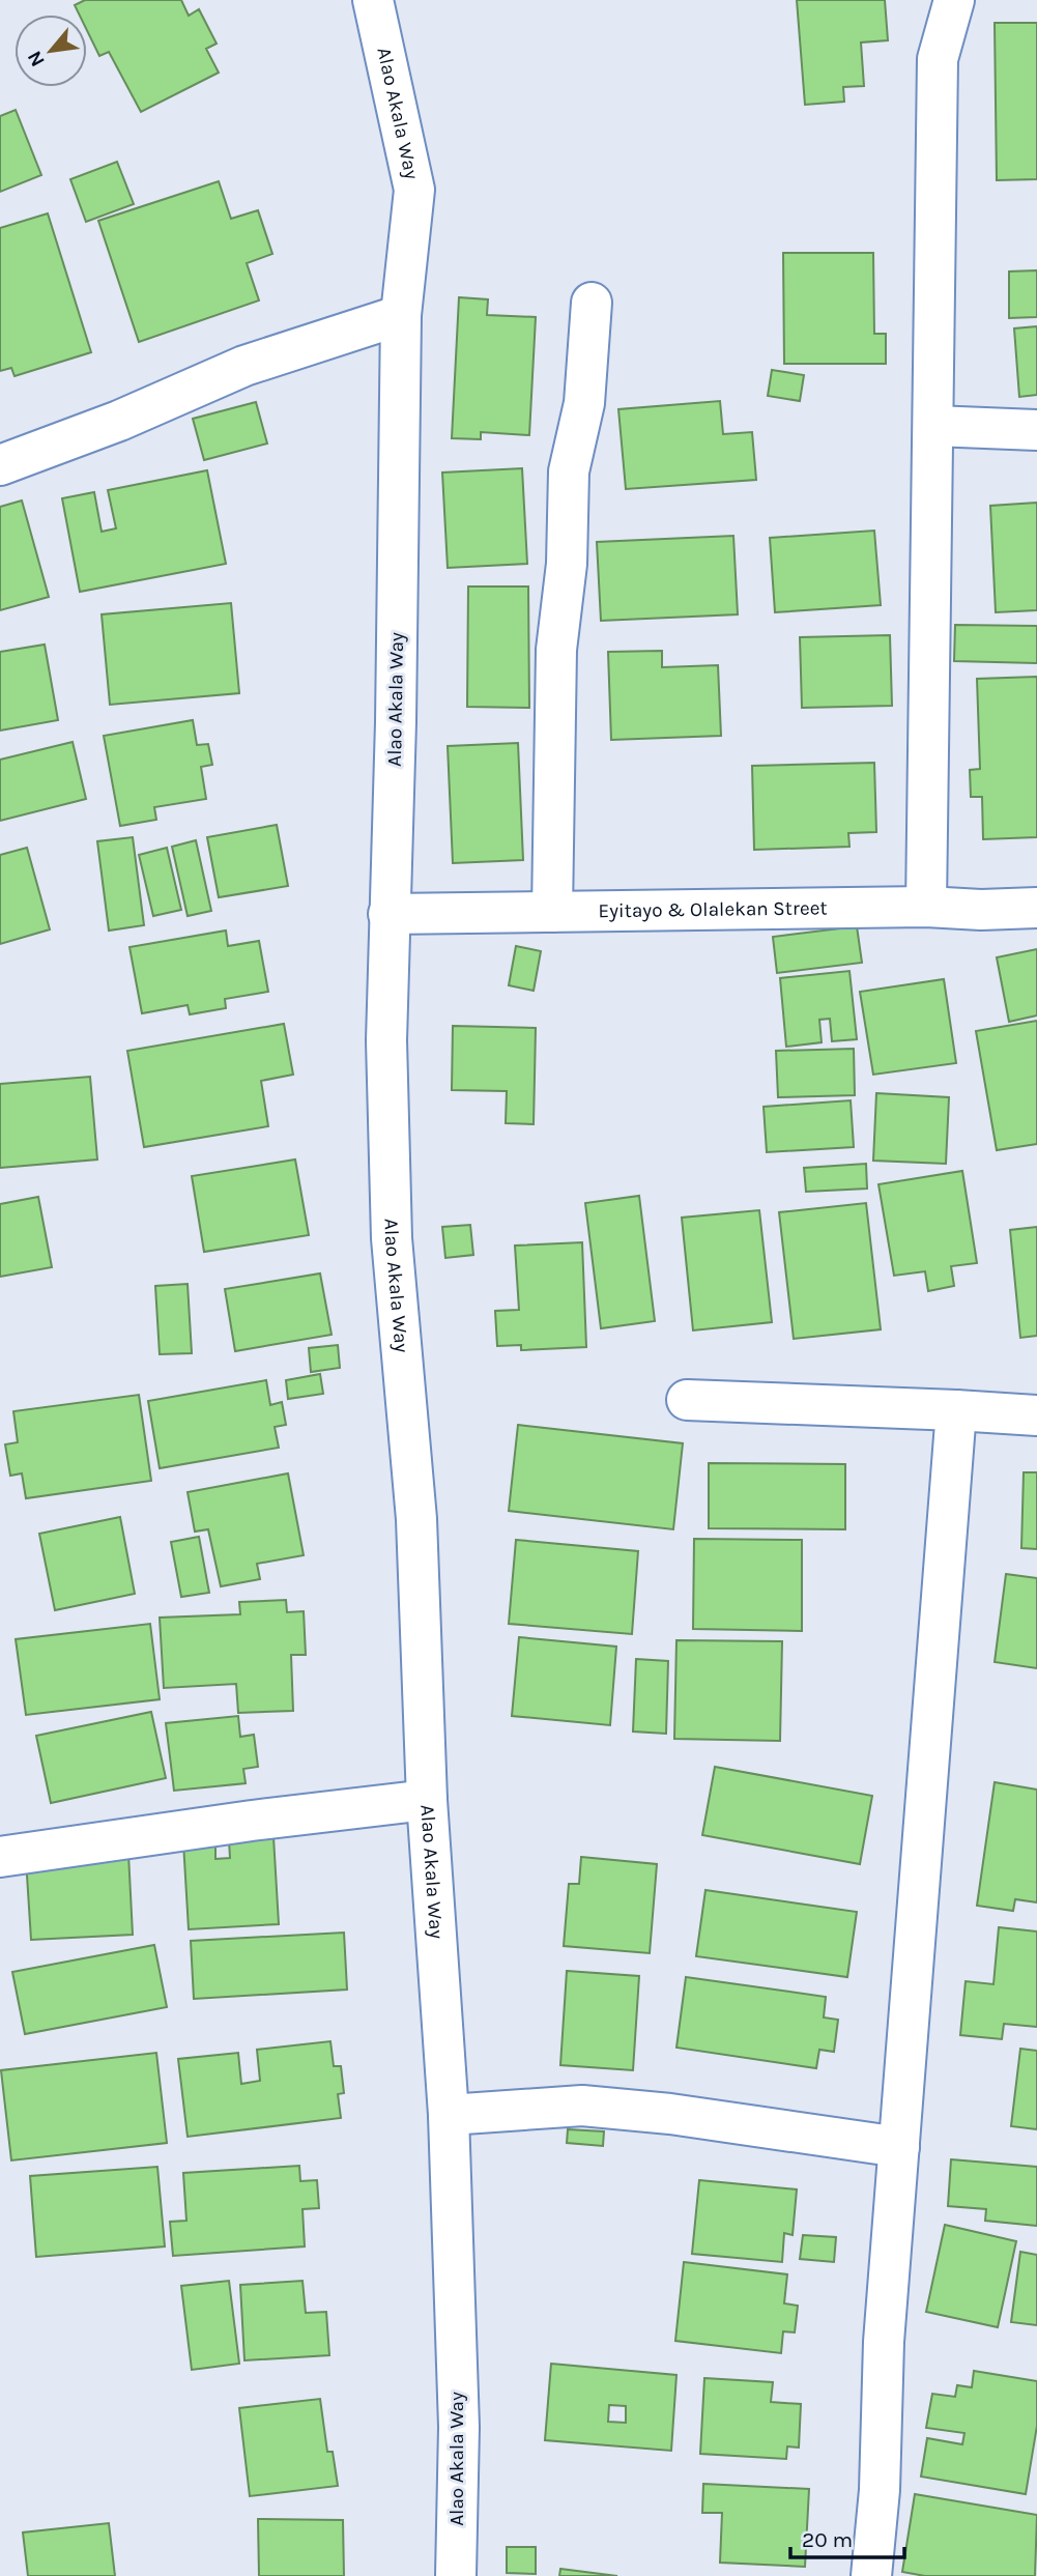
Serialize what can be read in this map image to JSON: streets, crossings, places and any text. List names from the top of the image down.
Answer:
{
  "streets": {
    "street": ["Alao Akala Way", "Eyitayo & Olalekan Street"]
  },
  "crossings": [
    ["Alao Akala Way", "Eyitayo & Olalekan Street"]
  ],
  "scale_bar": "20 m",
  "north": "bottom left"
}
